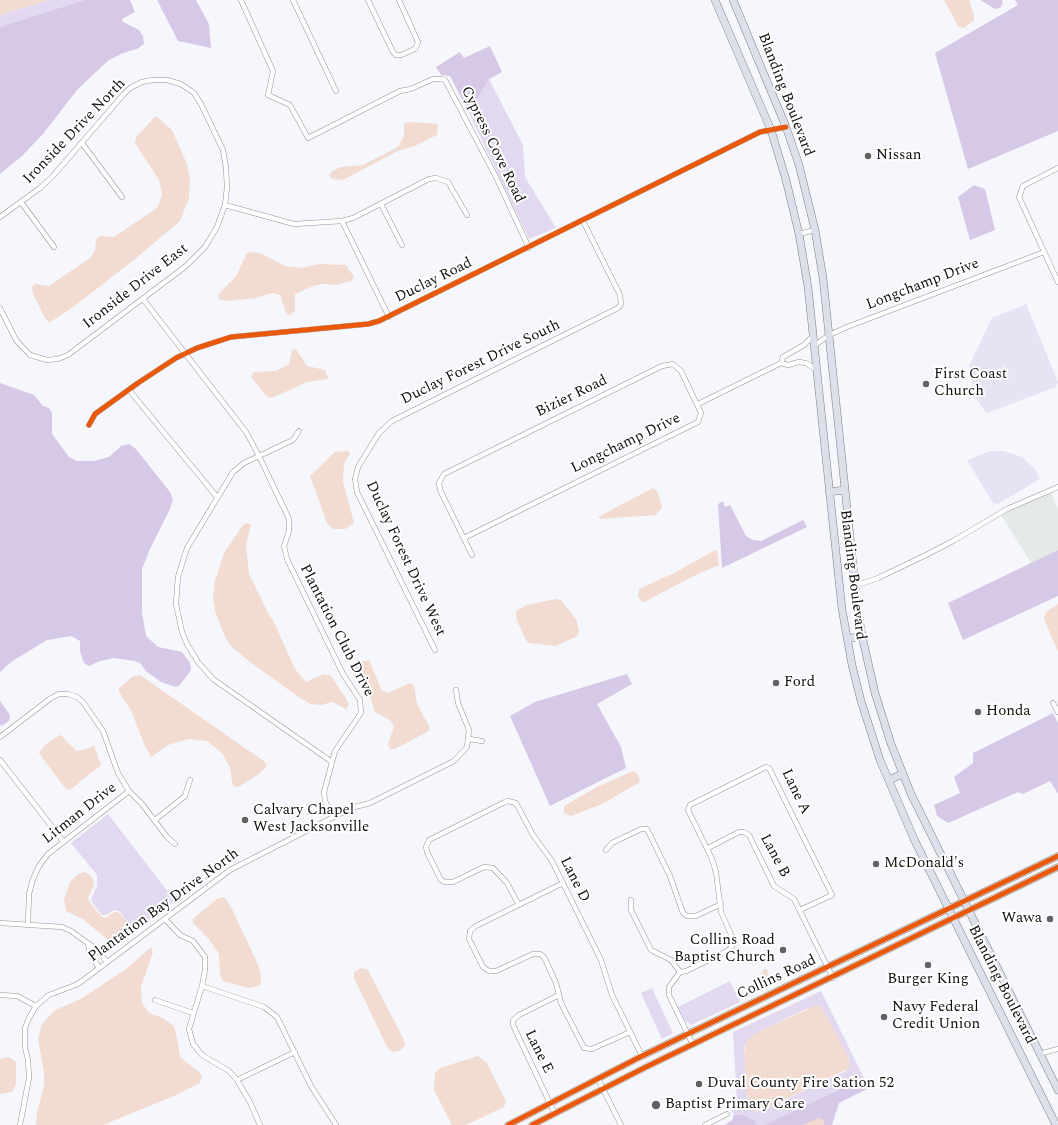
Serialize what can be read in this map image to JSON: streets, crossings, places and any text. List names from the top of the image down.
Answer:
{
  "streets": {
    "main road": ["Blanding Boulevard", "Collins Road"],
    "street": [
      "Ironside Drive North",
      "Cypress Cove Road",
      "Duclay Road",
      "Longchamp Drive",
      "Ironside Drive East",
      "Duclay Forest Drive South",
      "Bizier Road",
      "Duclay Forest Drive West",
      "Plantation Club Drive",
      "Lane A",
      "Litman Drive",
      "Lane B",
      "Lane D",
      "Plantation Bay Drive North",
      "Lane E"
    ]
  },
  "crossings": [
    ["Blanding Boulevard", "Duclay Road"],
    ["Blanding Boulevard", "Longchamp Drive"],
    ["Blanding Boulevard", "Collins Road"],
    ["Ironside Drive North", "Ironside Drive East"],
    ["Cypress Cove Road", "Duclay Road"],
    ["Duclay Road", "Duclay Forest Drive South"],
    ["Duclay Road", "Plantation Club Drive"],
    ["Longchamp Drive", "Bizier Road"],
    ["Ironside Drive East", "Plantation Club Drive"],
    ["Duclay Forest Drive South", "Duclay Forest Drive West"],
    ["Plantation Club Drive", "Plantation Bay Drive North"],
    ["Lane A", "Lane B"],
    ["Lane D", "Collins Road"],
    ["Collins Road", "Lane E"]
  ],
  "places": [
    "Nissan",
    "First Coast Church",
    "Ford",
    "Honda",
    "Calvary Chapel West Jacksonville",
    "McDonald's",
    "Wawa",
    "Collins Road Baptist Church",
    "Burger King",
    "Navy Federal Credit Union",
    "Duval County Fire Sation 52",
    "Baptist Primary Care"
  ]
}
